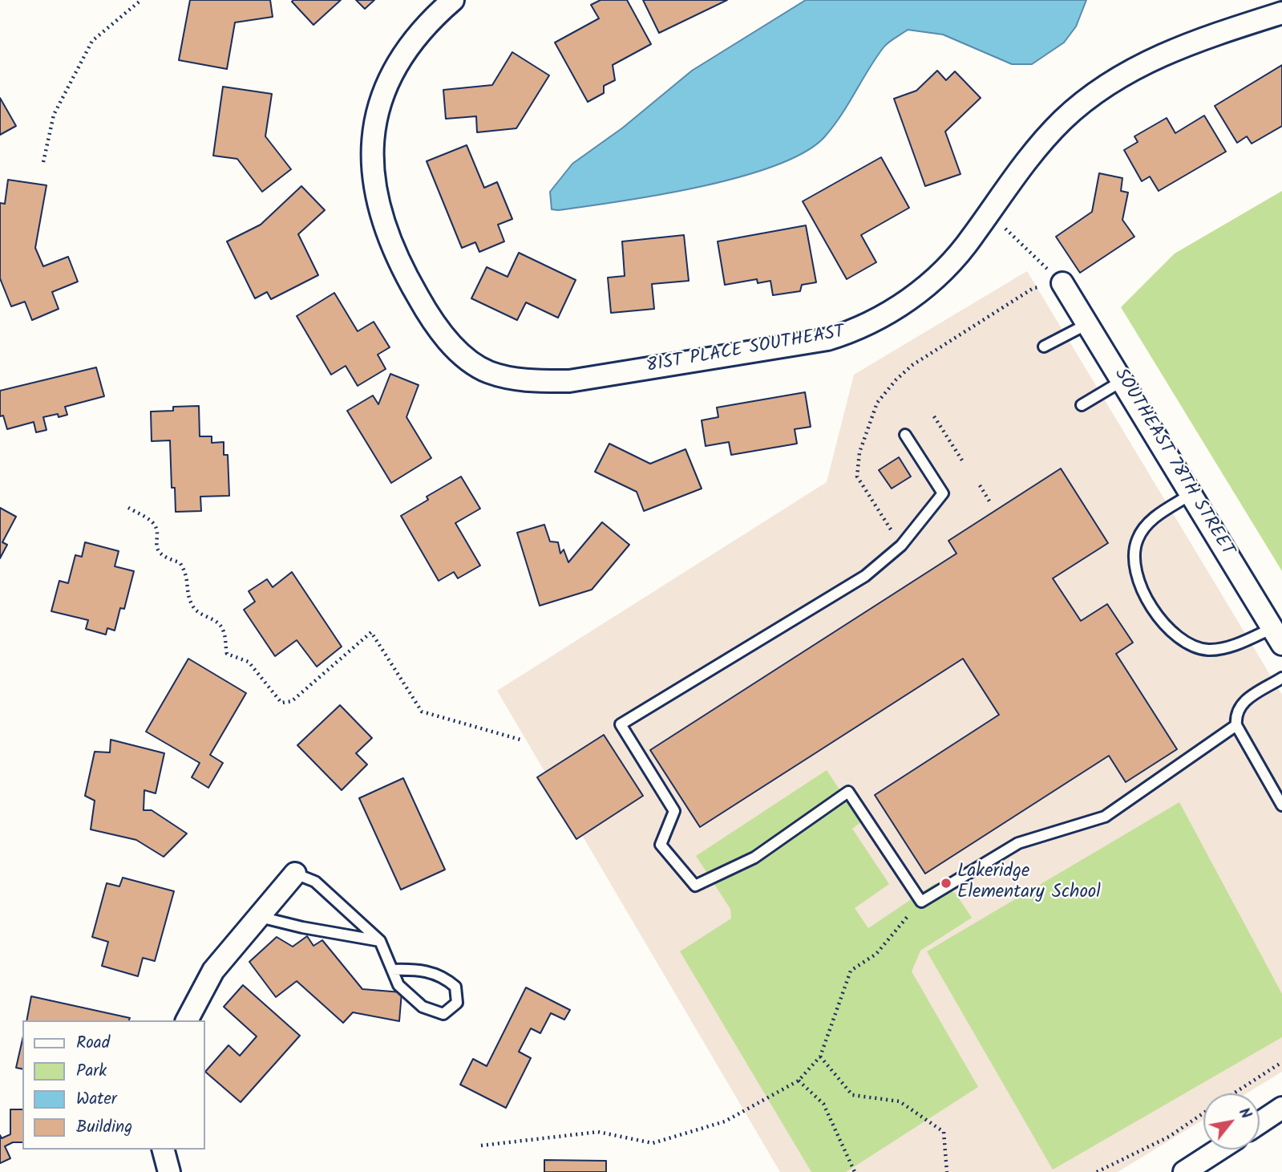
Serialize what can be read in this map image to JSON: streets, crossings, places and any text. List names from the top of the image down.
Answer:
{
  "streets": {
    "street": ["81ST PLACE SOUTHEAST", "SOUTHEAST 78TH STREET"]
  },
  "places": ["Lakeridge Elementary School"],
  "legend": [
    "Road",
    "Park",
    "Water",
    "Building"
  ],
  "north": "top right"
}
